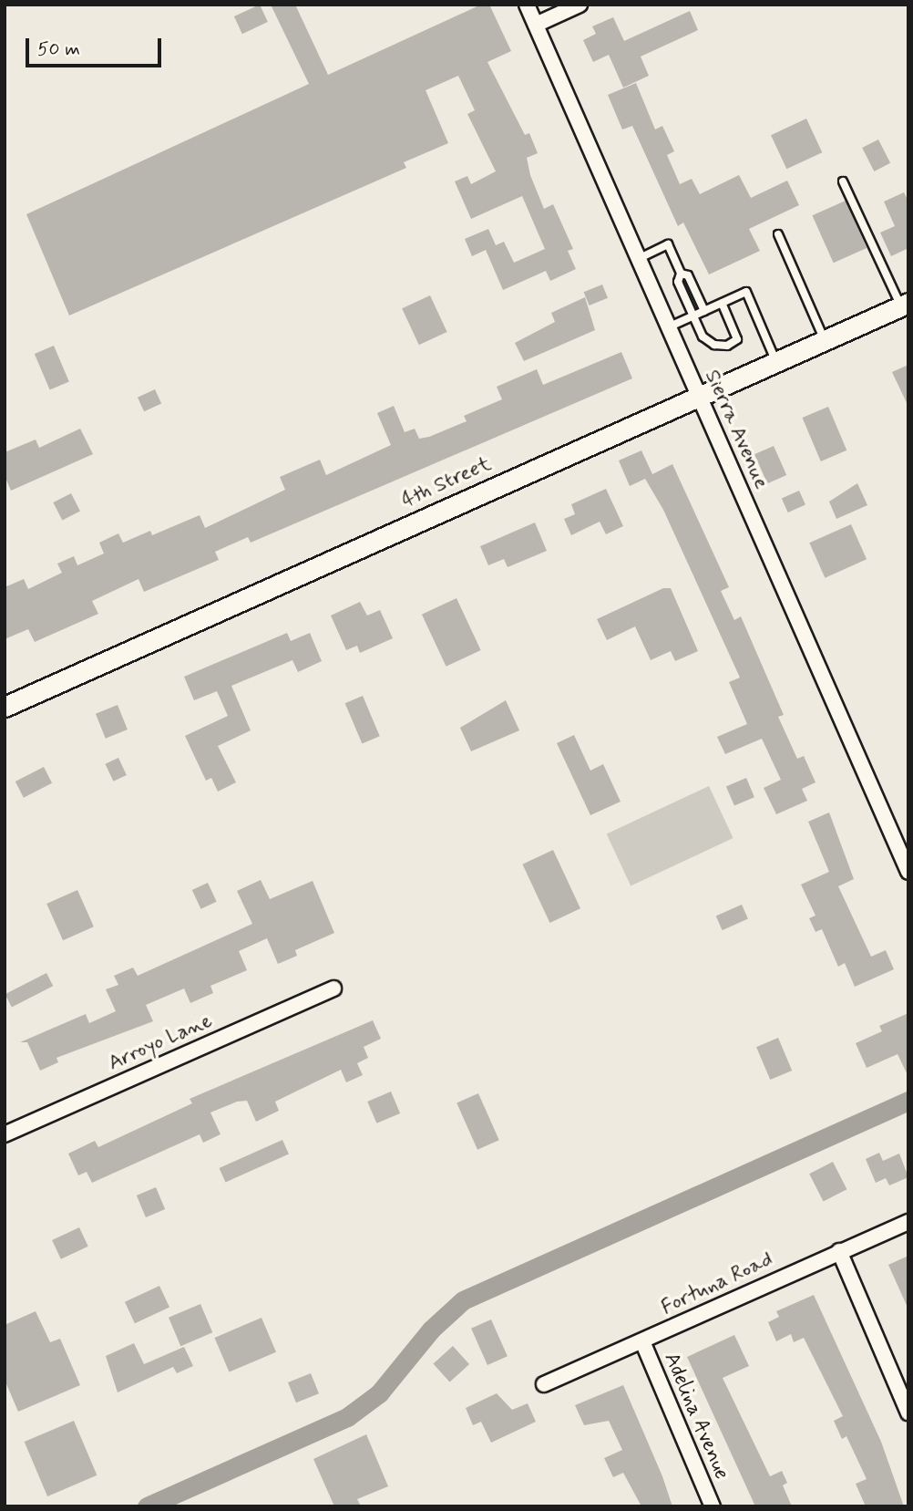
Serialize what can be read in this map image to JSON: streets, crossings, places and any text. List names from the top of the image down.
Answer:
{
  "streets": {
    "street": [
      "Sierra Avenue",
      "4th Street",
      "Arroyo Lane",
      "Fortuna Road",
      "Adelina Avenue"
    ]
  },
  "crossings": [
    ["Sierra Avenue", "4th Street"],
    ["Fortuna Road", "Adelina Avenue"]
  ],
  "scale_bar": "50 m"
}
